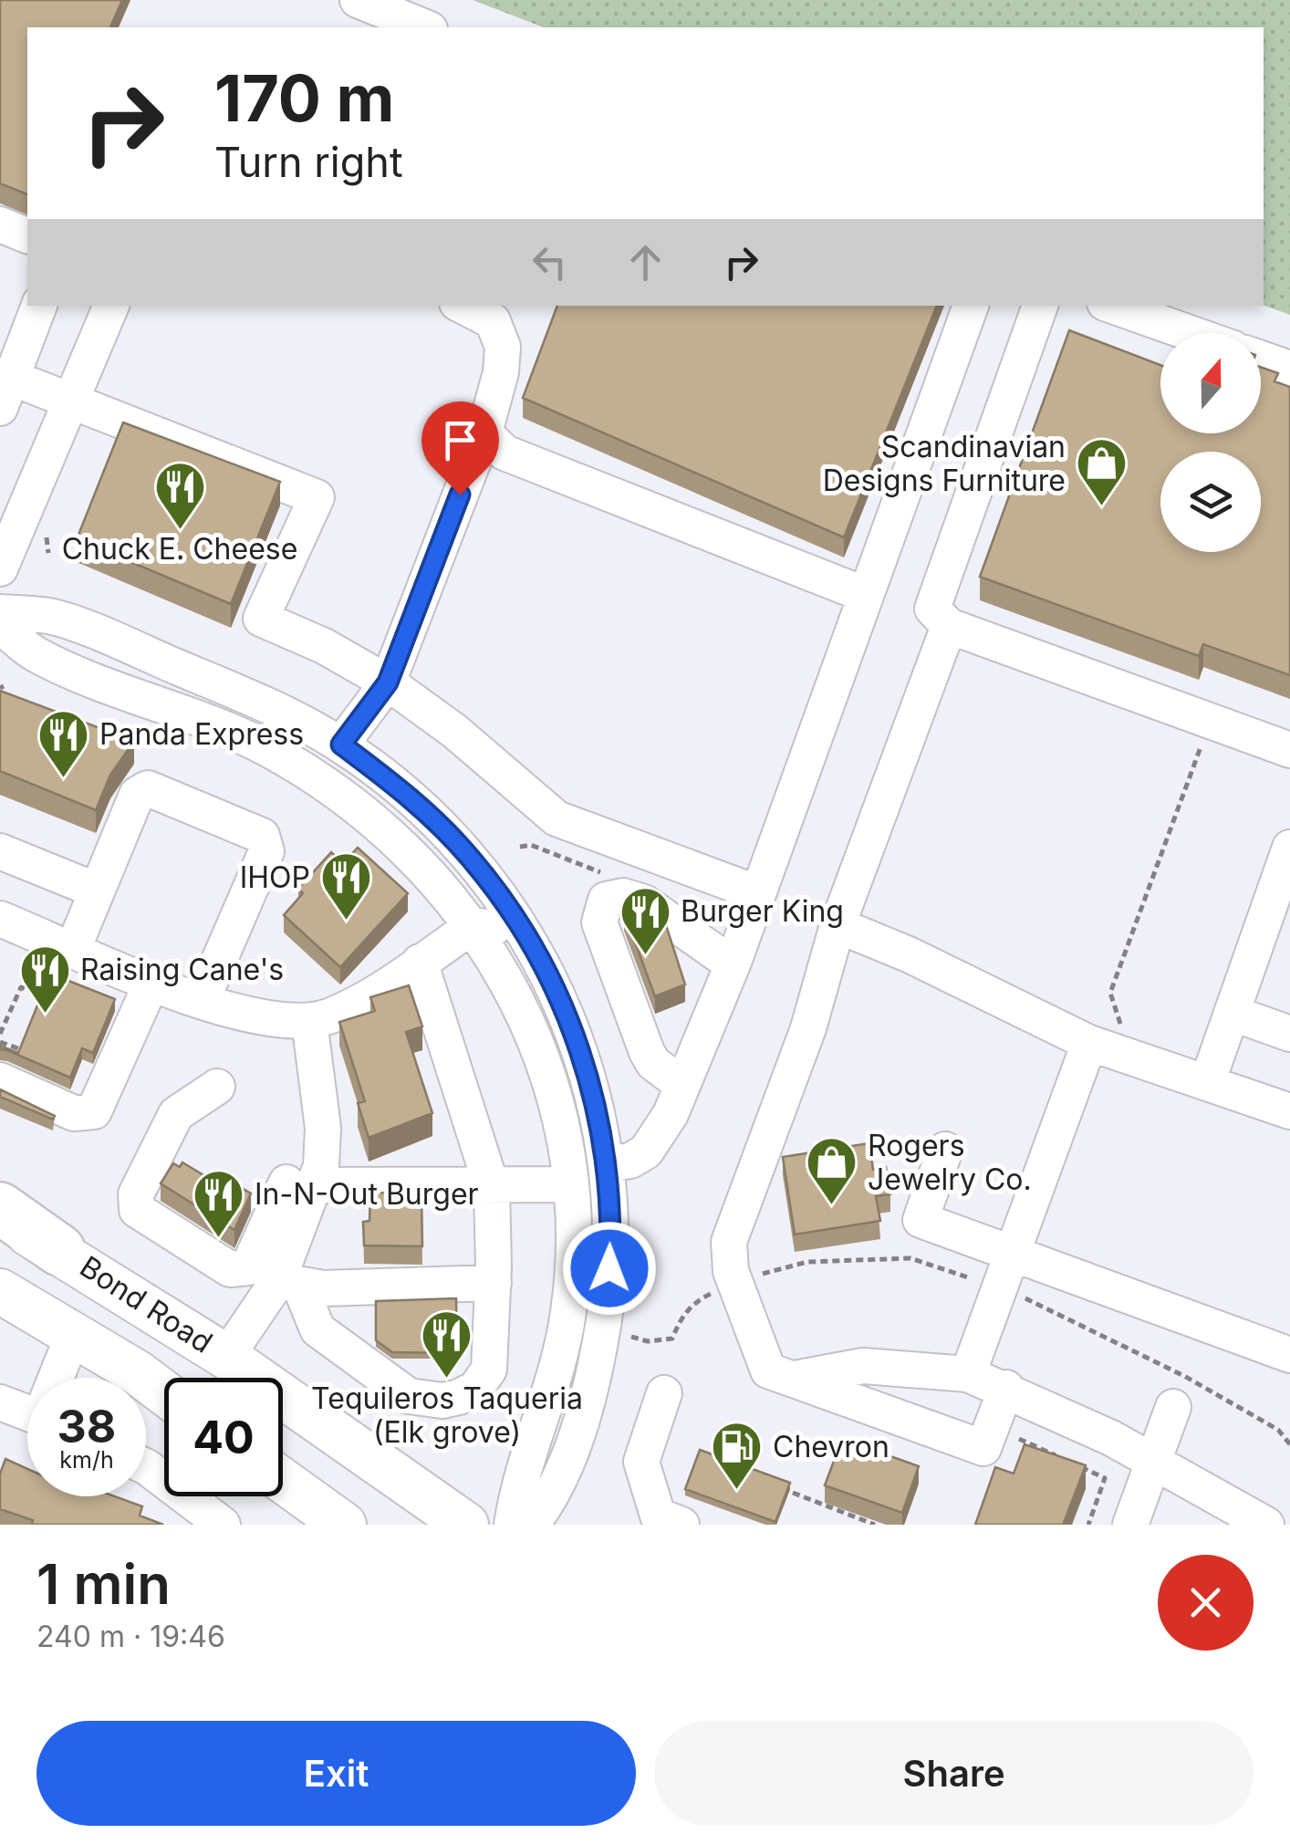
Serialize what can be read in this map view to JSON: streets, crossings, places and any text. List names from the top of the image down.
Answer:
{
  "streets": {
    "main road": ["Bond Road"]
  },
  "places": {
    "shop": ["Scandinavian Designs Furniture", "Rogers Jewelry Co."],
    "restaurant": [
      "Chuck E. Cheese",
      "Panda Express",
      "IHOP",
      "Burger King",
      "Raising Cane's",
      "In-N-Out Burger",
      "Tequileros Taqueria (Elk grove)"
    ],
    "fuel station": ["Chevron"]
  },
  "north": "top",
  "page": {
    "turn": ["170 m", "Turn right"],
    "speed": "38 km/h",
    "limit": "40",
    "heading": ["1 min", "240 m · 19:46"],
    "buttons": ["Exit", "Share"]
  }
}
